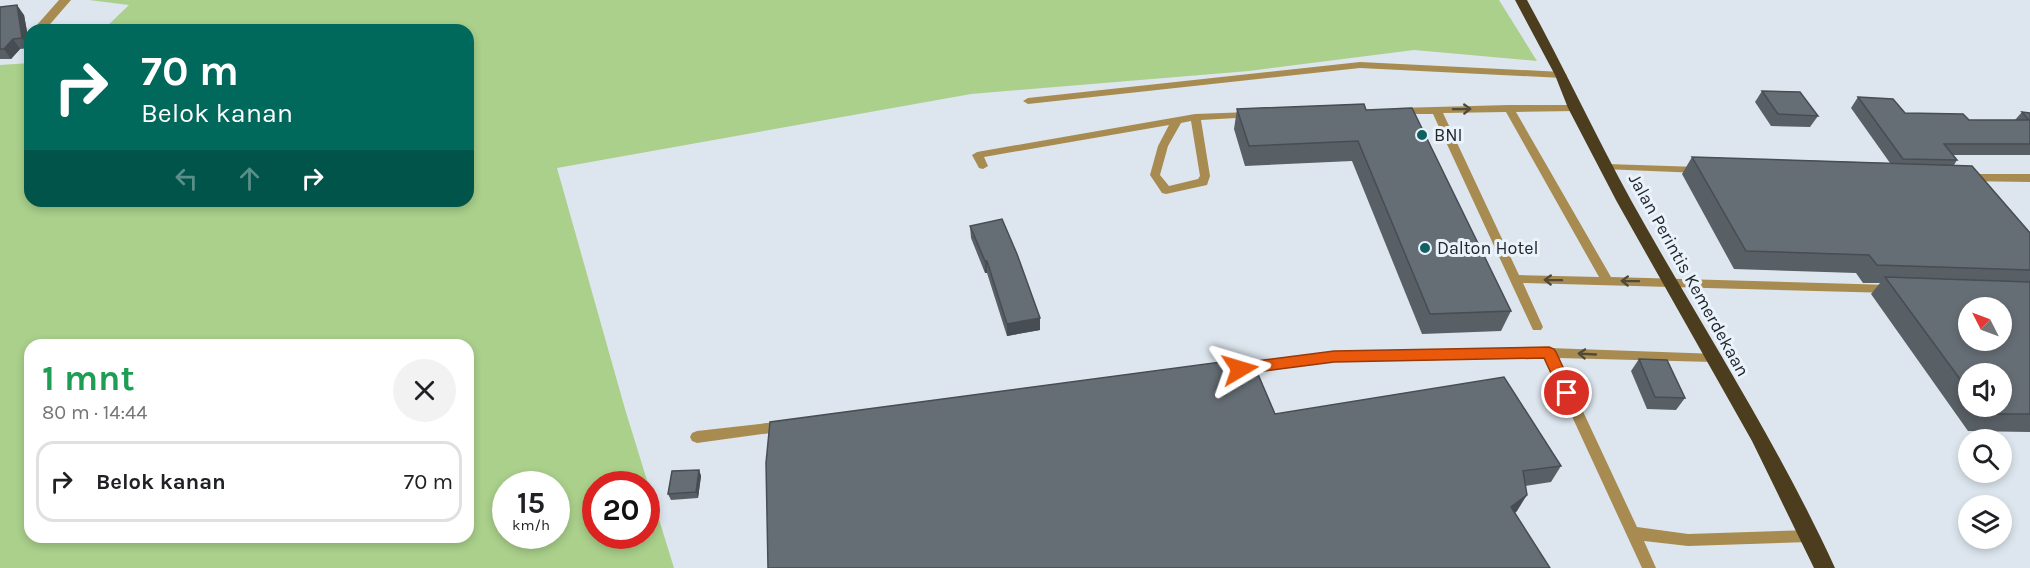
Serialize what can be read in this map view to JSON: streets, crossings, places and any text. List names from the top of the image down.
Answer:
{
  "streets": {
    "highway": ["Jalan Perintis Kemerdekaan"]
  },
  "places": ["BNI", "Dalton Hotel"],
  "north": "top left",
  "page": {
    "turn": ["70 m", "Belok kanan"],
    "heading": ["1 mnt", "80 m · 14:44"],
    "list": [
      {
        "name": "Belok kanan",
        "value": "70 m"
      }
    ],
    "speed": "15 km/h",
    "limit": "20"
  }
}
